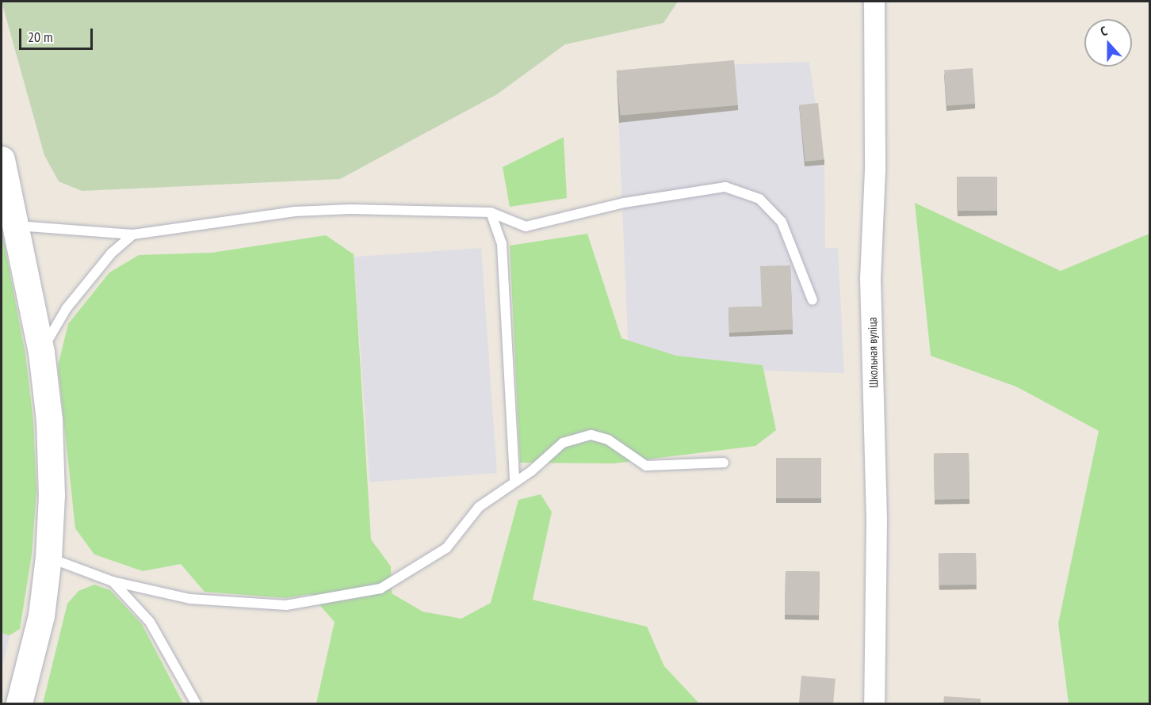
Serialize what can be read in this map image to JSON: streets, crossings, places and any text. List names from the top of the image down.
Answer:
{
  "streets": {
    "street": ["Школьная вуліца"]
  },
  "scale_bar": "20 m",
  "north": "top"
}
